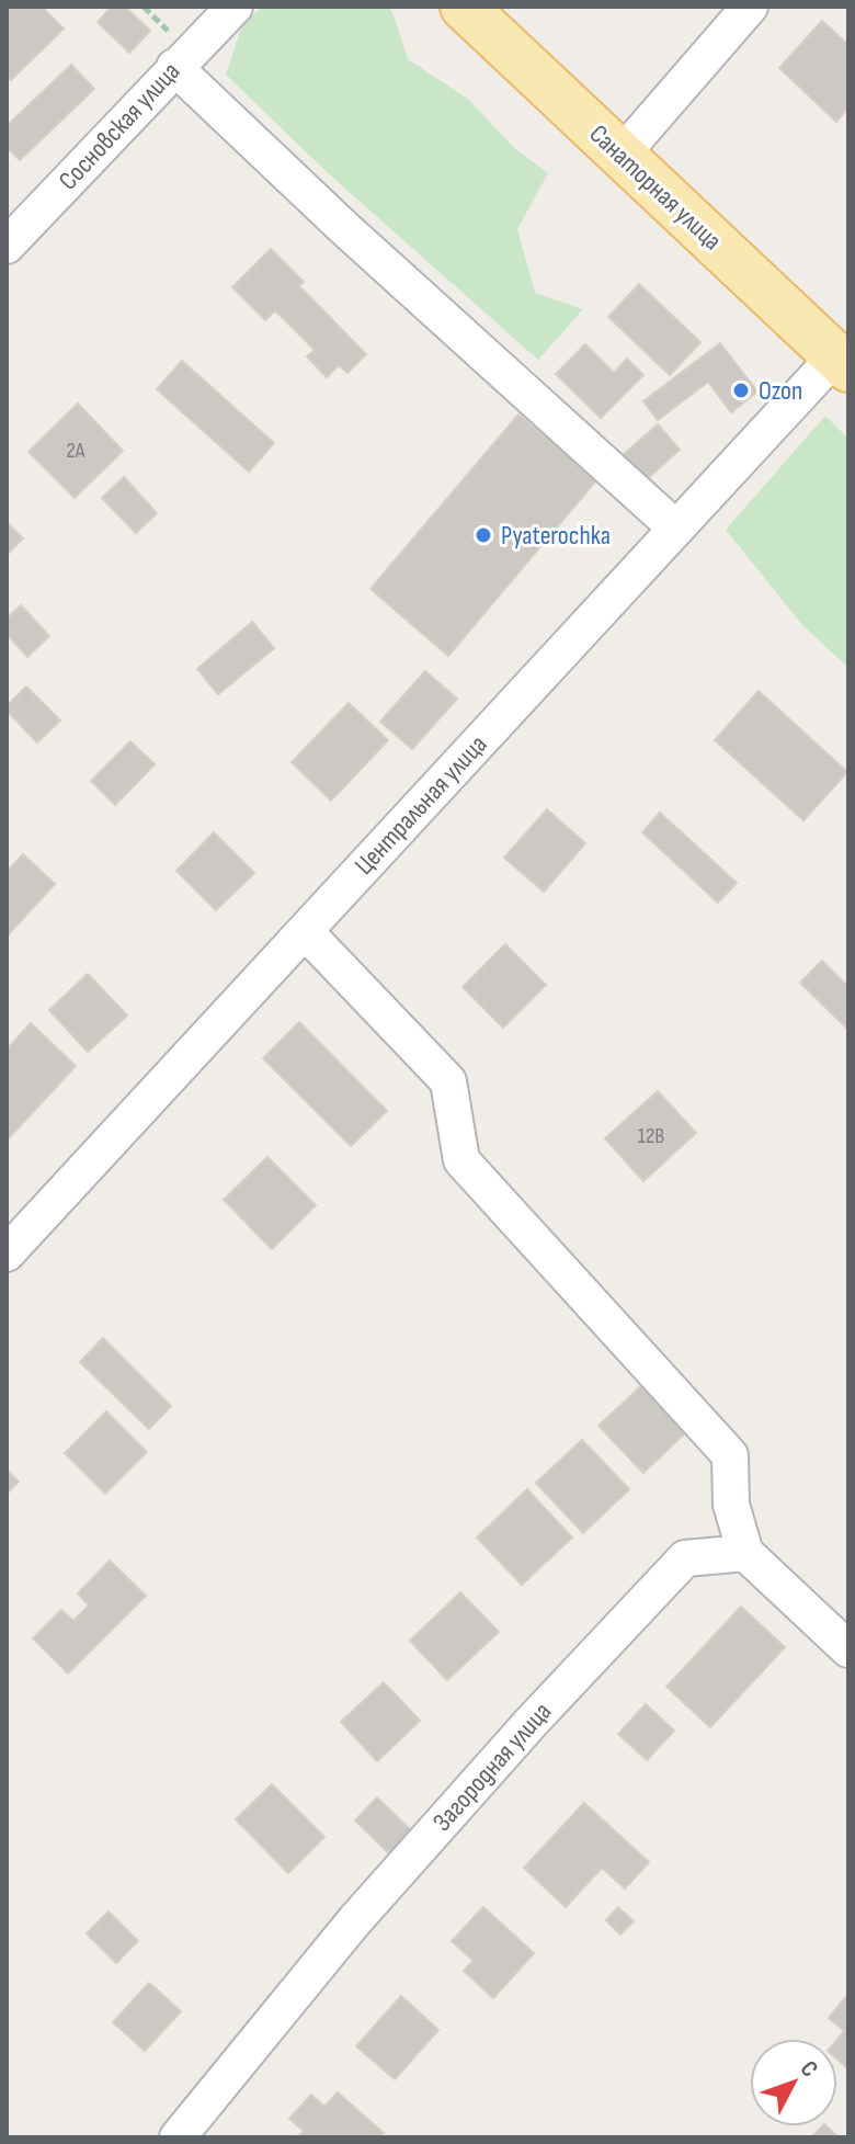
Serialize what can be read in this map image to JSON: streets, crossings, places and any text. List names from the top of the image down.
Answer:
{
  "streets": {
    "main road": ["Санаторная улица"],
    "street": ["Сосновская улица", "Центральная улица", "Загородная улица"]
  },
  "crossings": [
    ["Санаторная улица", "Центральная улица"]
  ],
  "places": ["Ozon", "Pyaterochka"],
  "house_numbers": ["2А", "12В"],
  "north": "top right"
}
